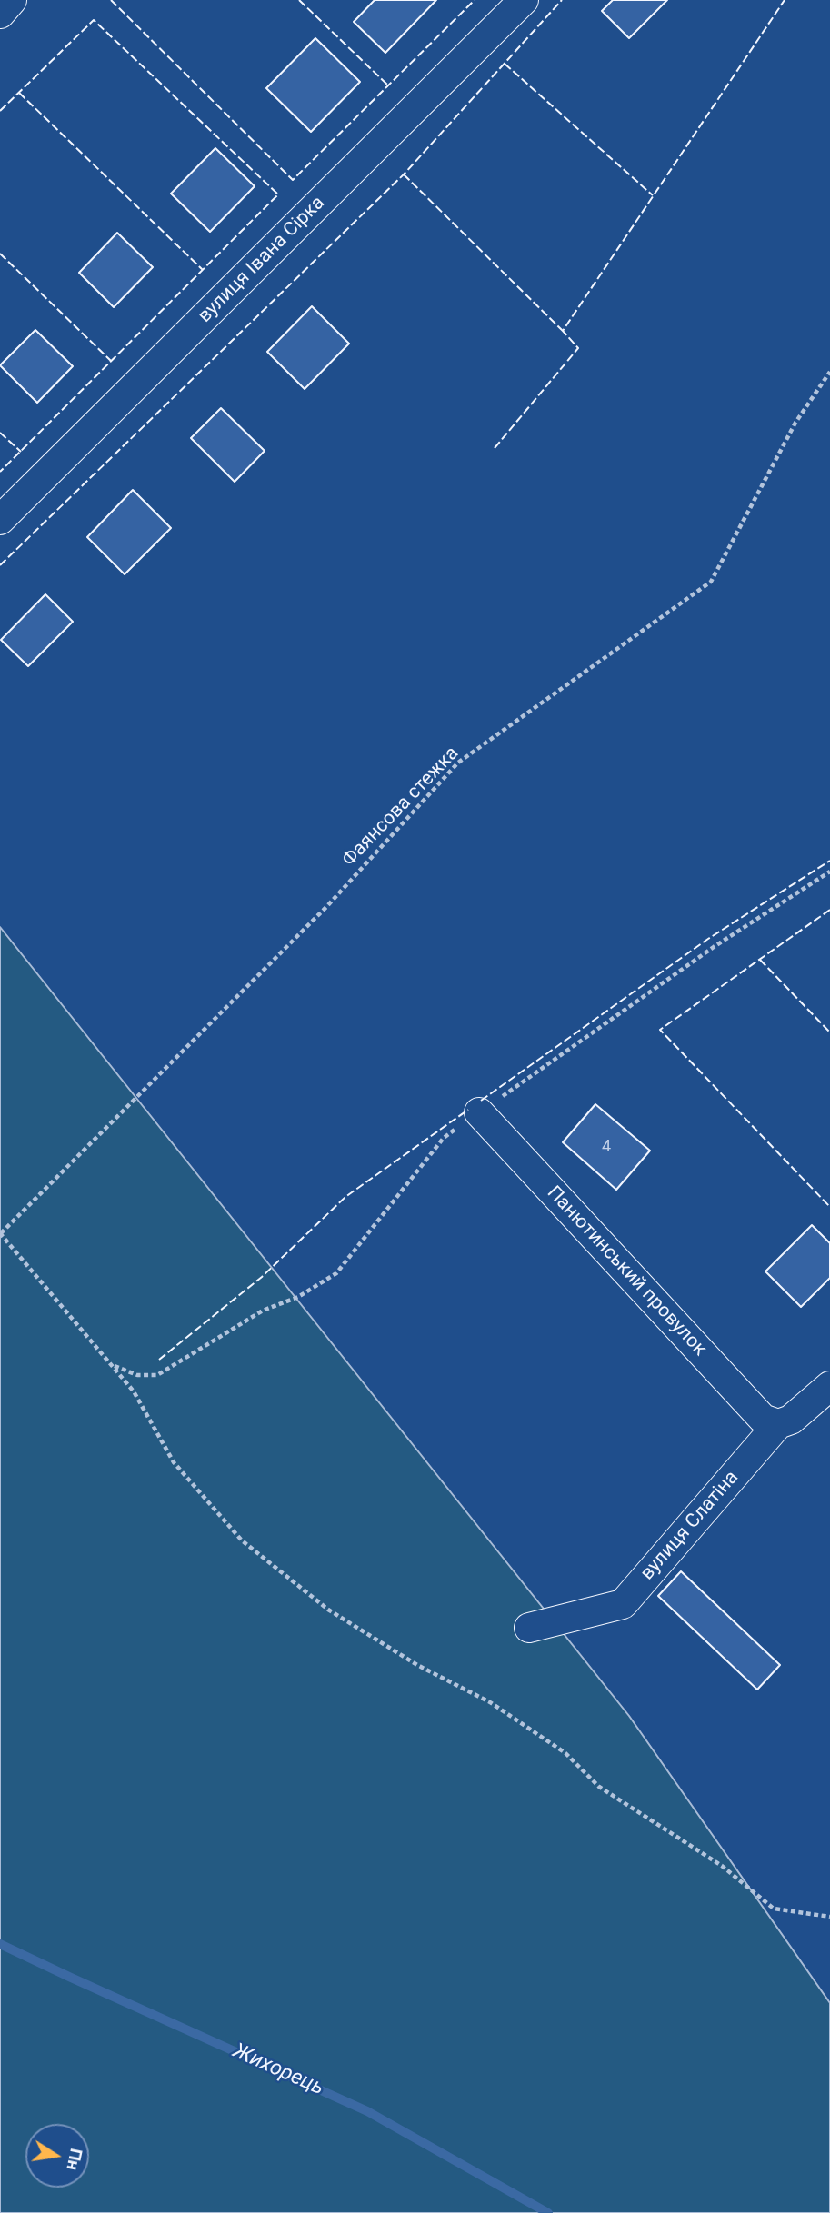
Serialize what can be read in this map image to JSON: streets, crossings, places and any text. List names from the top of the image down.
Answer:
{
  "streets": {
    "street": ["вулиця Івана Сірка", "Панютинський провулок", "вулиця Слатіна"],
    "path": ["Фаянсова стежка"]
  },
  "crossings": [
    ["Панютинський провулок", "вулиця Слатіна"]
  ],
  "water": ["Жихорець"],
  "house_numbers": ["4"],
  "north": "right"
}
